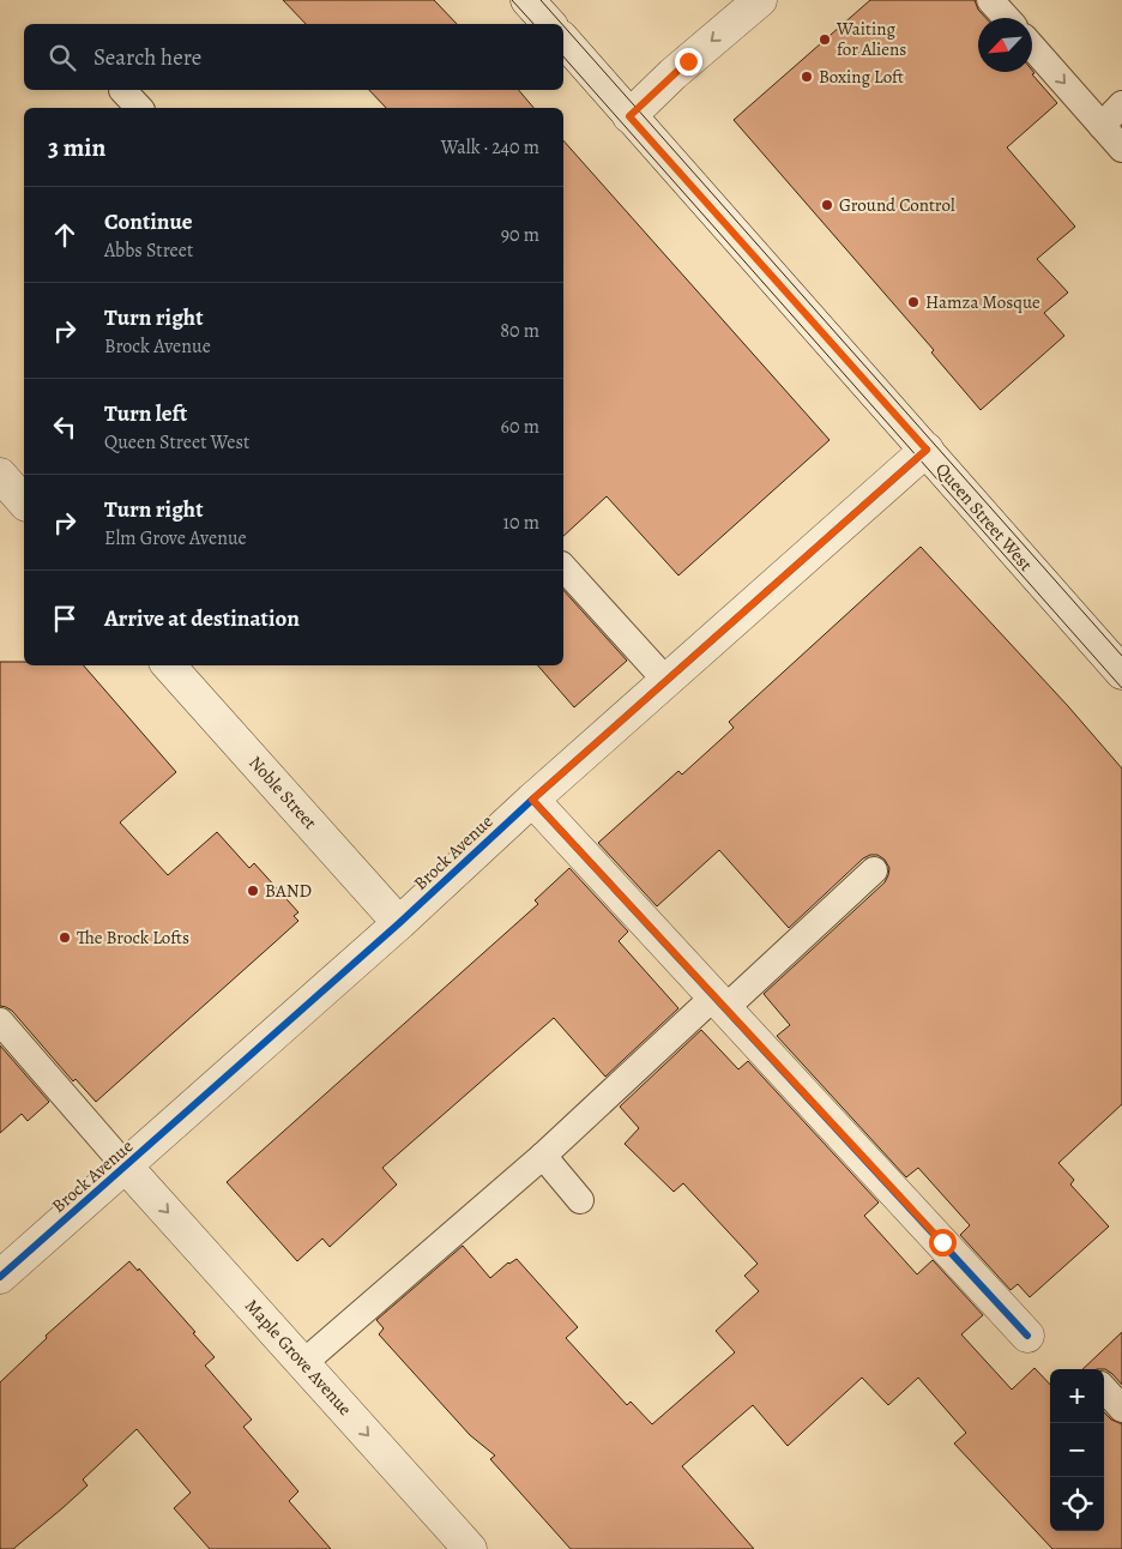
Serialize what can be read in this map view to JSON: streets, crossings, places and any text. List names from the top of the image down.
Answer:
{
  "streets": {
    "street": [
      "Queen Street West",
      "Noble Street",
      "Brock Avenue",
      "Maple Grove Avenue"
    ]
  },
  "crossings": [
    ["Queen Street West", "Brock Avenue"],
    ["Noble Street", "Brock Avenue"],
    ["Brock Avenue", "Maple Grove Avenue"]
  ],
  "one_way": ["Maple Grove Avenue"],
  "places": [
    "Waiting for Aliens",
    "Boxing Loft",
    "Ground Control",
    "Hamza Mosque",
    "BAND",
    "The Brock Lofts"
  ],
  "north": "bottom left",
  "page": {
    "search": "Search here",
    "heading": ["3 min", "Walk · 240 m"],
    "list": [
      ["Continue", "Abbs Street", "90 m"],
      ["Turn right", "Brock Avenue", "80 m"],
      ["Turn left", "Queen Street West", "60 m"],
      ["Turn right", "Elm Grove Avenue", "10 m"],
      "Arrive at destination"
    ],
    "map_buttons": ["+", "−"]
  }
}
